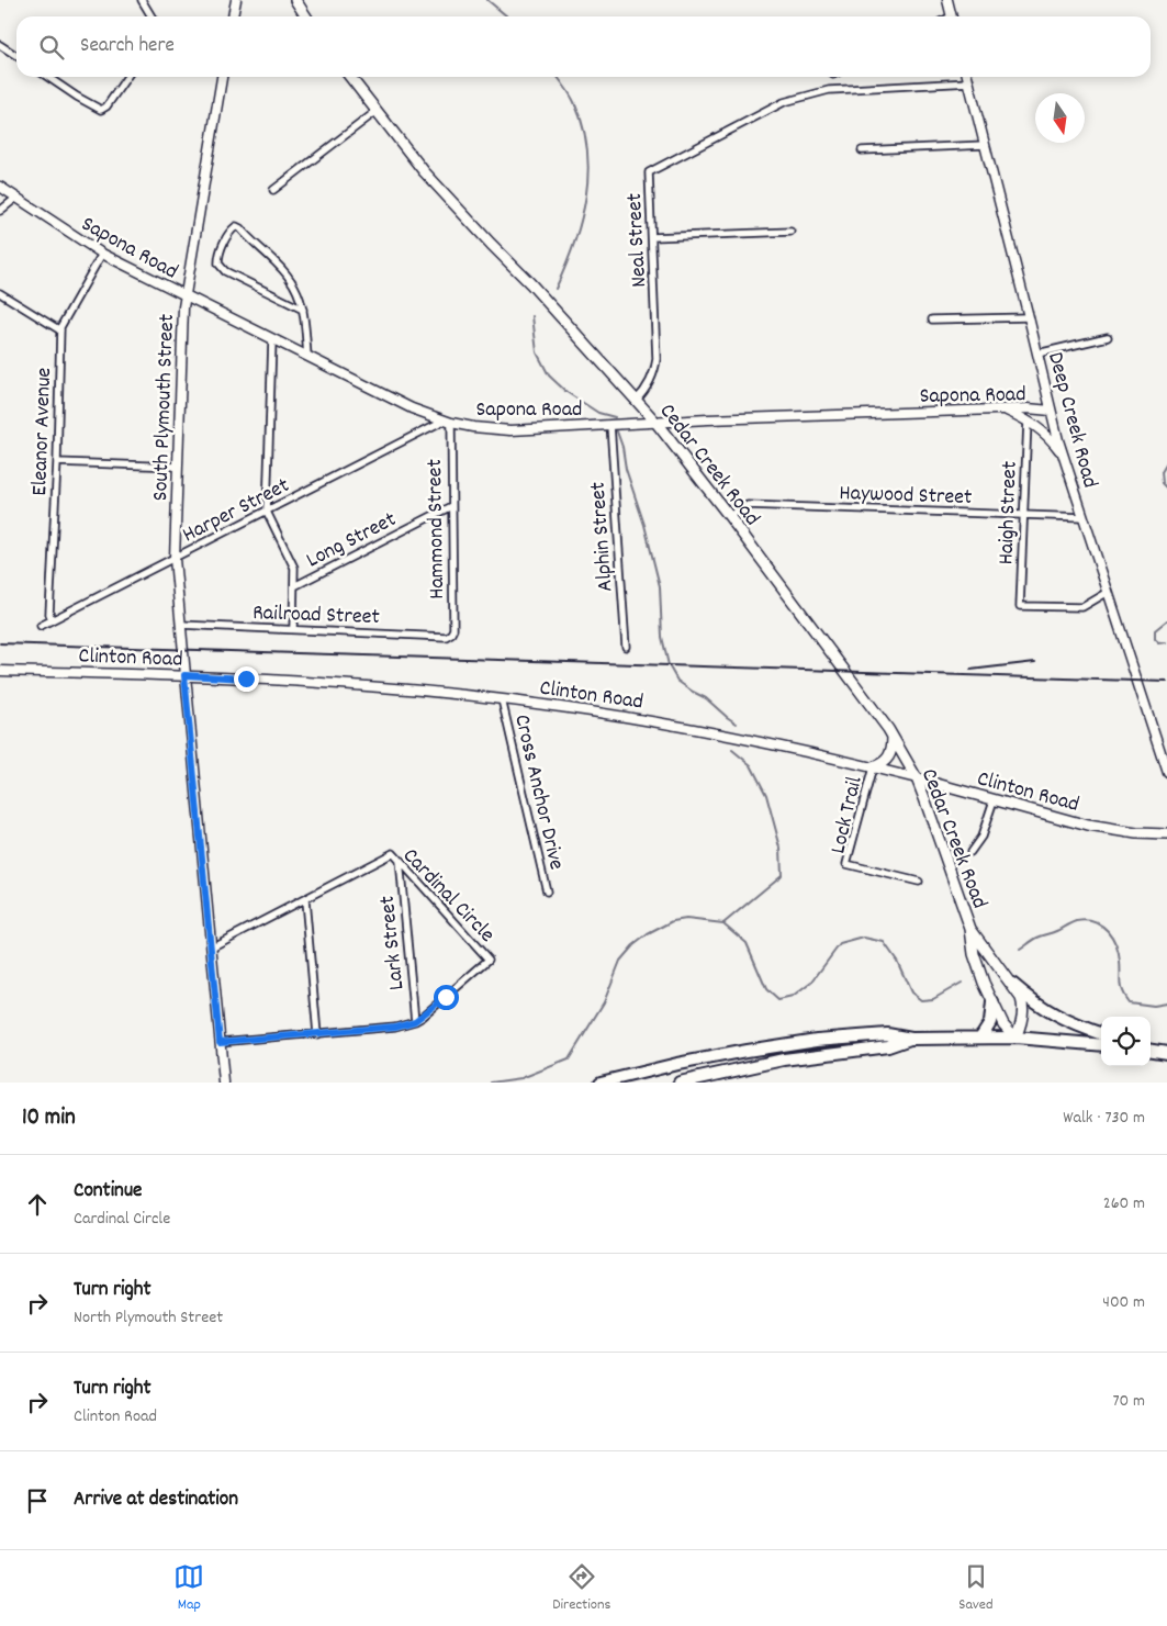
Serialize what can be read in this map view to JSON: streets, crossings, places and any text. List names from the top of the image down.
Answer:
{
  "streets": {
    "main road": ["Cedar Creek Road", "Clinton Road"],
    "street": [
      "Neal Street",
      "Sapona Road",
      "South Plymouth Street",
      "Deep Creek Road",
      "Eleanor Avenue",
      "Haywood Street",
      "Harper Street",
      "Haigh Street",
      "Hammond Street",
      "Alphin Street",
      "Long Street",
      "Railroad Street",
      "Cross Anchor Drive",
      "Lock Trail",
      "Cardinal Circle",
      "Lark Street"
    ]
  },
  "crossings": [
    ["Neal Street", "Deep Creek Road"],
    ["Neal Street", "Cedar Creek Road"],
    ["Sapona Road", "South Plymouth Street"],
    ["Sapona Road", "Deep Creek Road"],
    ["Sapona Road", "Eleanor Avenue"],
    ["Sapona Road", "Cedar Creek Road"],
    ["Sapona Road", "Harper Street"],
    ["Sapona Road", "Hammond Street"],
    ["Sapona Road", "Alphin Street"],
    ["South Plymouth Street", "Harper Street"],
    ["South Plymouth Street", "Railroad Street"],
    ["South Plymouth Street", "Clinton Road"],
    ["South Plymouth Street", "Cardinal Circle"],
    ["Deep Creek Road", "Haywood Street"],
    ["Deep Creek Road", "Haigh Street"],
    ["Eleanor Avenue", "Harper Street"],
    ["Cedar Creek Road", "Haywood Street"],
    ["Cedar Creek Road", "Clinton Road"],
    ["Haywood Street", "Haigh Street"],
    ["Harper Street", "Hammond Street"],
    ["Hammond Street", "Long Street"],
    ["Hammond Street", "Railroad Street"],
    ["Clinton Road", "Cross Anchor Drive"],
    ["Clinton Road", "Lock Trail"],
    ["Cardinal Circle", "Lark Street"]
  ],
  "north": "bottom",
  "page": {
    "search": "Search here",
    "heading": ["10 min", "Walk · 730 m"],
    "list": [
      ["Continue", "Cardinal Circle", "260 m"],
      ["Turn right", "North Plymouth Street", "400 m"],
      ["Turn right", "Clinton Road", "70 m"],
      "Arrive at destination"
    ],
    "nav": ["Map", "Directions", "Saved"]
  }
}
